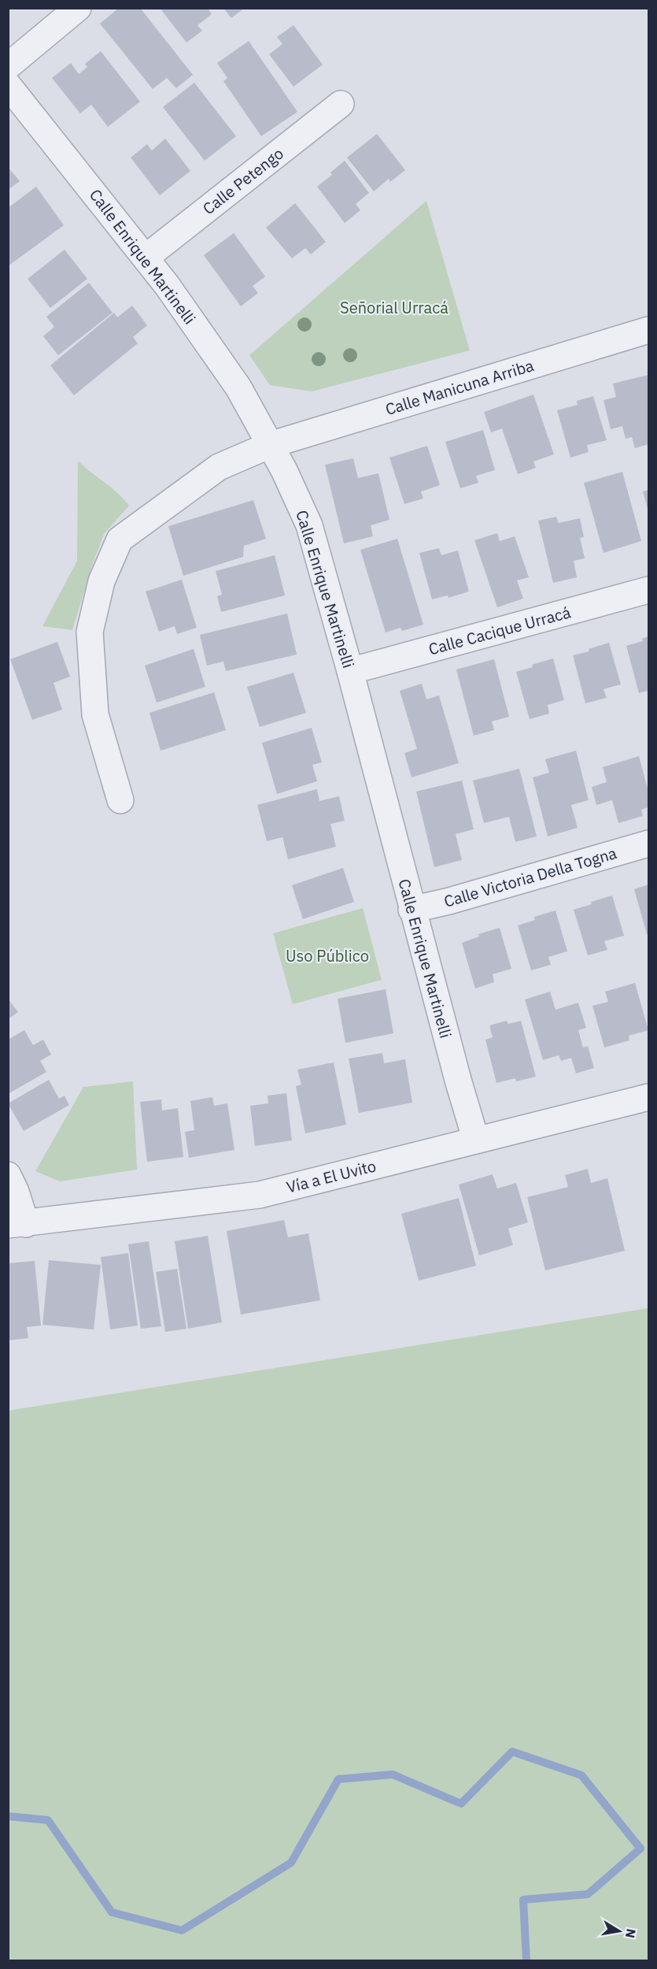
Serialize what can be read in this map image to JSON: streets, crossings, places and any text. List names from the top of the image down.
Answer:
{
  "streets": {
    "street": [
      "Calle Petengo",
      "Calle Enrique Martinelli",
      "Calle Manicuna Arriba",
      "Calle Cacique Urracá",
      "Calle Victoria Della Togna",
      "Vía a El Uvito"
    ]
  },
  "crossings": [
    ["Calle Petengo", "Calle Enrique Martinelli"],
    ["Calle Enrique Martinelli", "Calle Manicuna Arriba"],
    ["Calle Enrique Martinelli", "Calle Cacique Urracá"],
    ["Calle Enrique Martinelli", "Calle Victoria Della Togna"],
    ["Calle Enrique Martinelli", "Vía a El Uvito"]
  ],
  "parks": ["Señorial Urracá", "Uso Público"],
  "north": "right"
}
